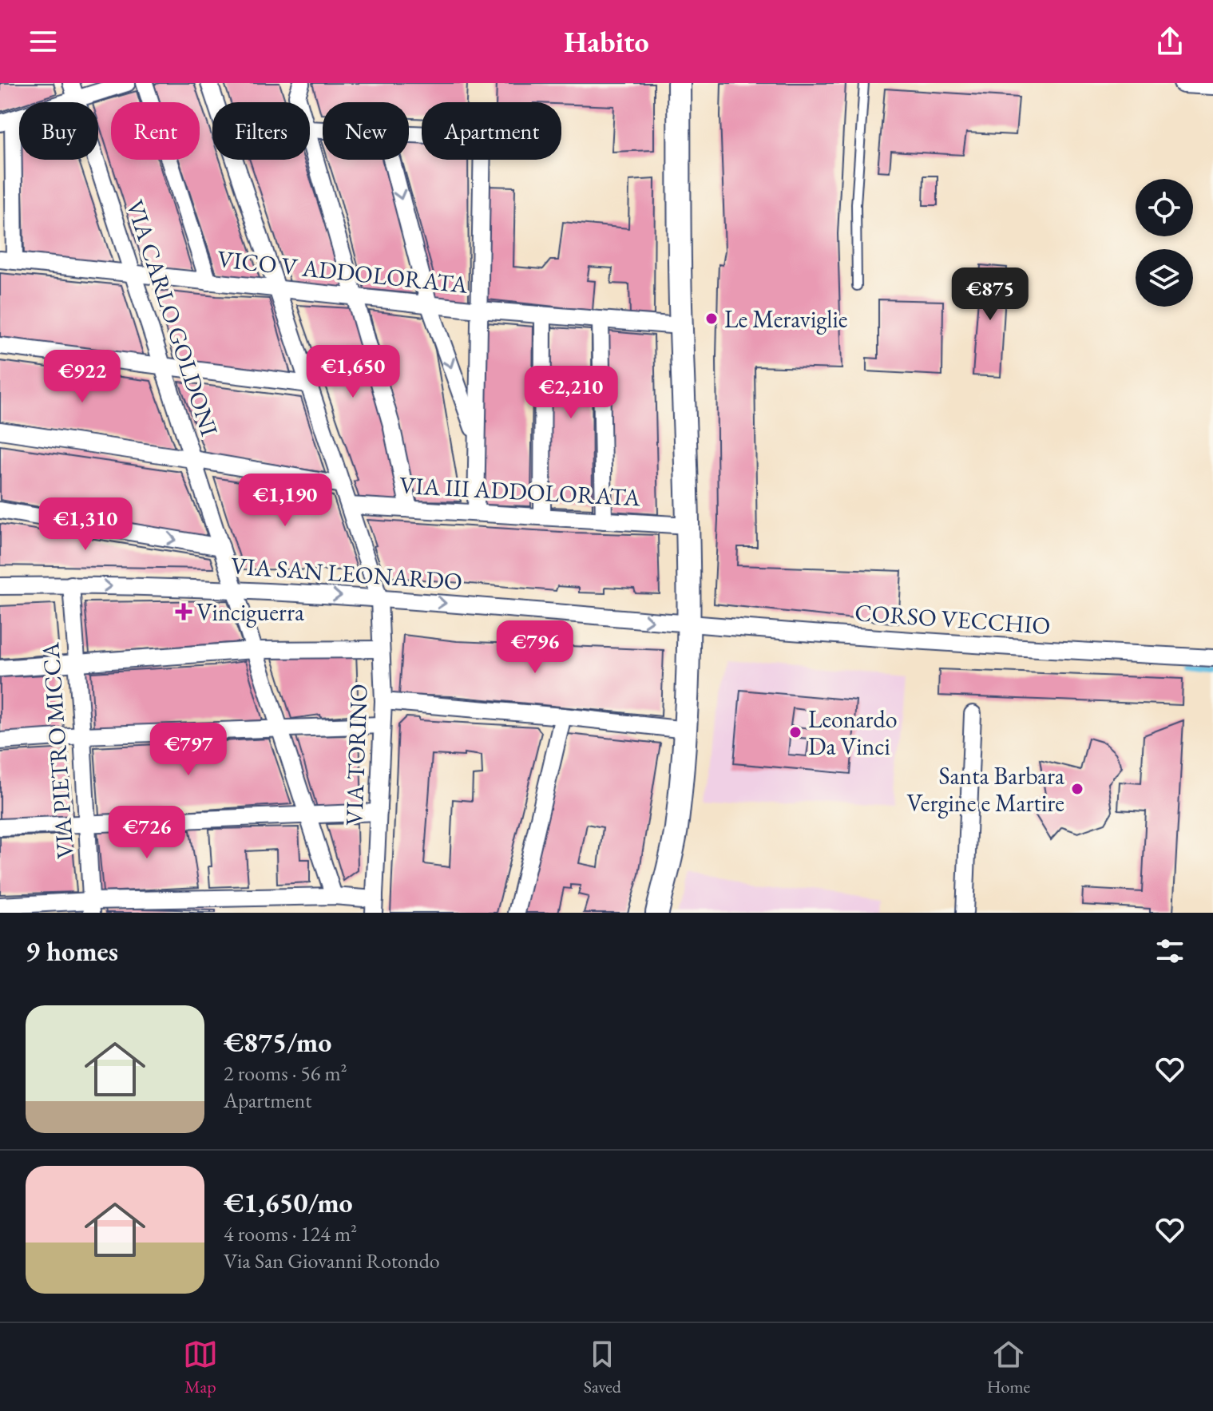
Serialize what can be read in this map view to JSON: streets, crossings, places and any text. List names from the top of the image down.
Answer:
{
  "streets": {
    "street": [
      "VICO V ADDOLORATA",
      "VIA CARLO GOLDONI",
      "VIA III ADDOLORATA",
      "VIA SAN LEONARDO",
      "CORSO VECCHIO",
      "VIA PIETRO MICCA",
      "VIA TORINO"
    ]
  },
  "crossings": [
    ["VICO V ADDOLORATA", "VIA CARLO GOLDONI"],
    ["VICO V ADDOLORATA", "VIA TORINO"],
    ["VIA CARLO GOLDONI", "VIA SAN LEONARDO"],
    ["VIA III ADDOLORATA", "VIA TORINO"],
    ["VIA SAN LEONARDO", "CORSO VECCHIO"],
    ["VIA SAN LEONARDO", "VIA PIETRO MICCA"],
    ["VIA SAN LEONARDO", "VIA TORINO"]
  ],
  "places": {
    "other": ["Le Meraviglie", "Leonardo Da Vinci", "Santa Barbara Vergine e Martire"],
    "health": ["Vinciguerra"]
  },
  "page": {
    "header": "Habito",
    "chip": [
      "Buy",
      "Rent",
      "Filters",
      "New",
      "Apartment"
    ],
    "price": [
      "€875",
      "€1,650",
      "€922",
      "€2,210",
      "€1,190",
      "€1,310",
      "€796",
      "€797",
      "€726"
    ],
    "heading": "9 homes",
    "list": [
      {
        "name": "€875/mo",
        "note": "2 rooms · 56 m² · Apartment"
      },
      {
        "name": "€1,650/mo",
        "note": "4 rooms · 124 m² · Via San Giovanni Rotondo"
      }
    ],
    "tabs": ["Map", "Saved", "Home"]
  }
}
